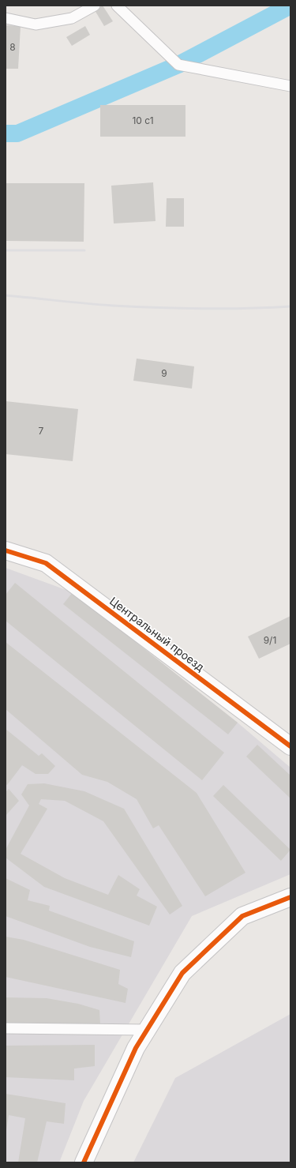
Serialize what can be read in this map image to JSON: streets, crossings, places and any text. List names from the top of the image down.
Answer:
{
  "streets": {
    "street": ["Центральный проезд"]
  },
  "house_numbers": [
    "8",
    "10 с1",
    "9",
    "7",
    "9/1"
  ]
}
